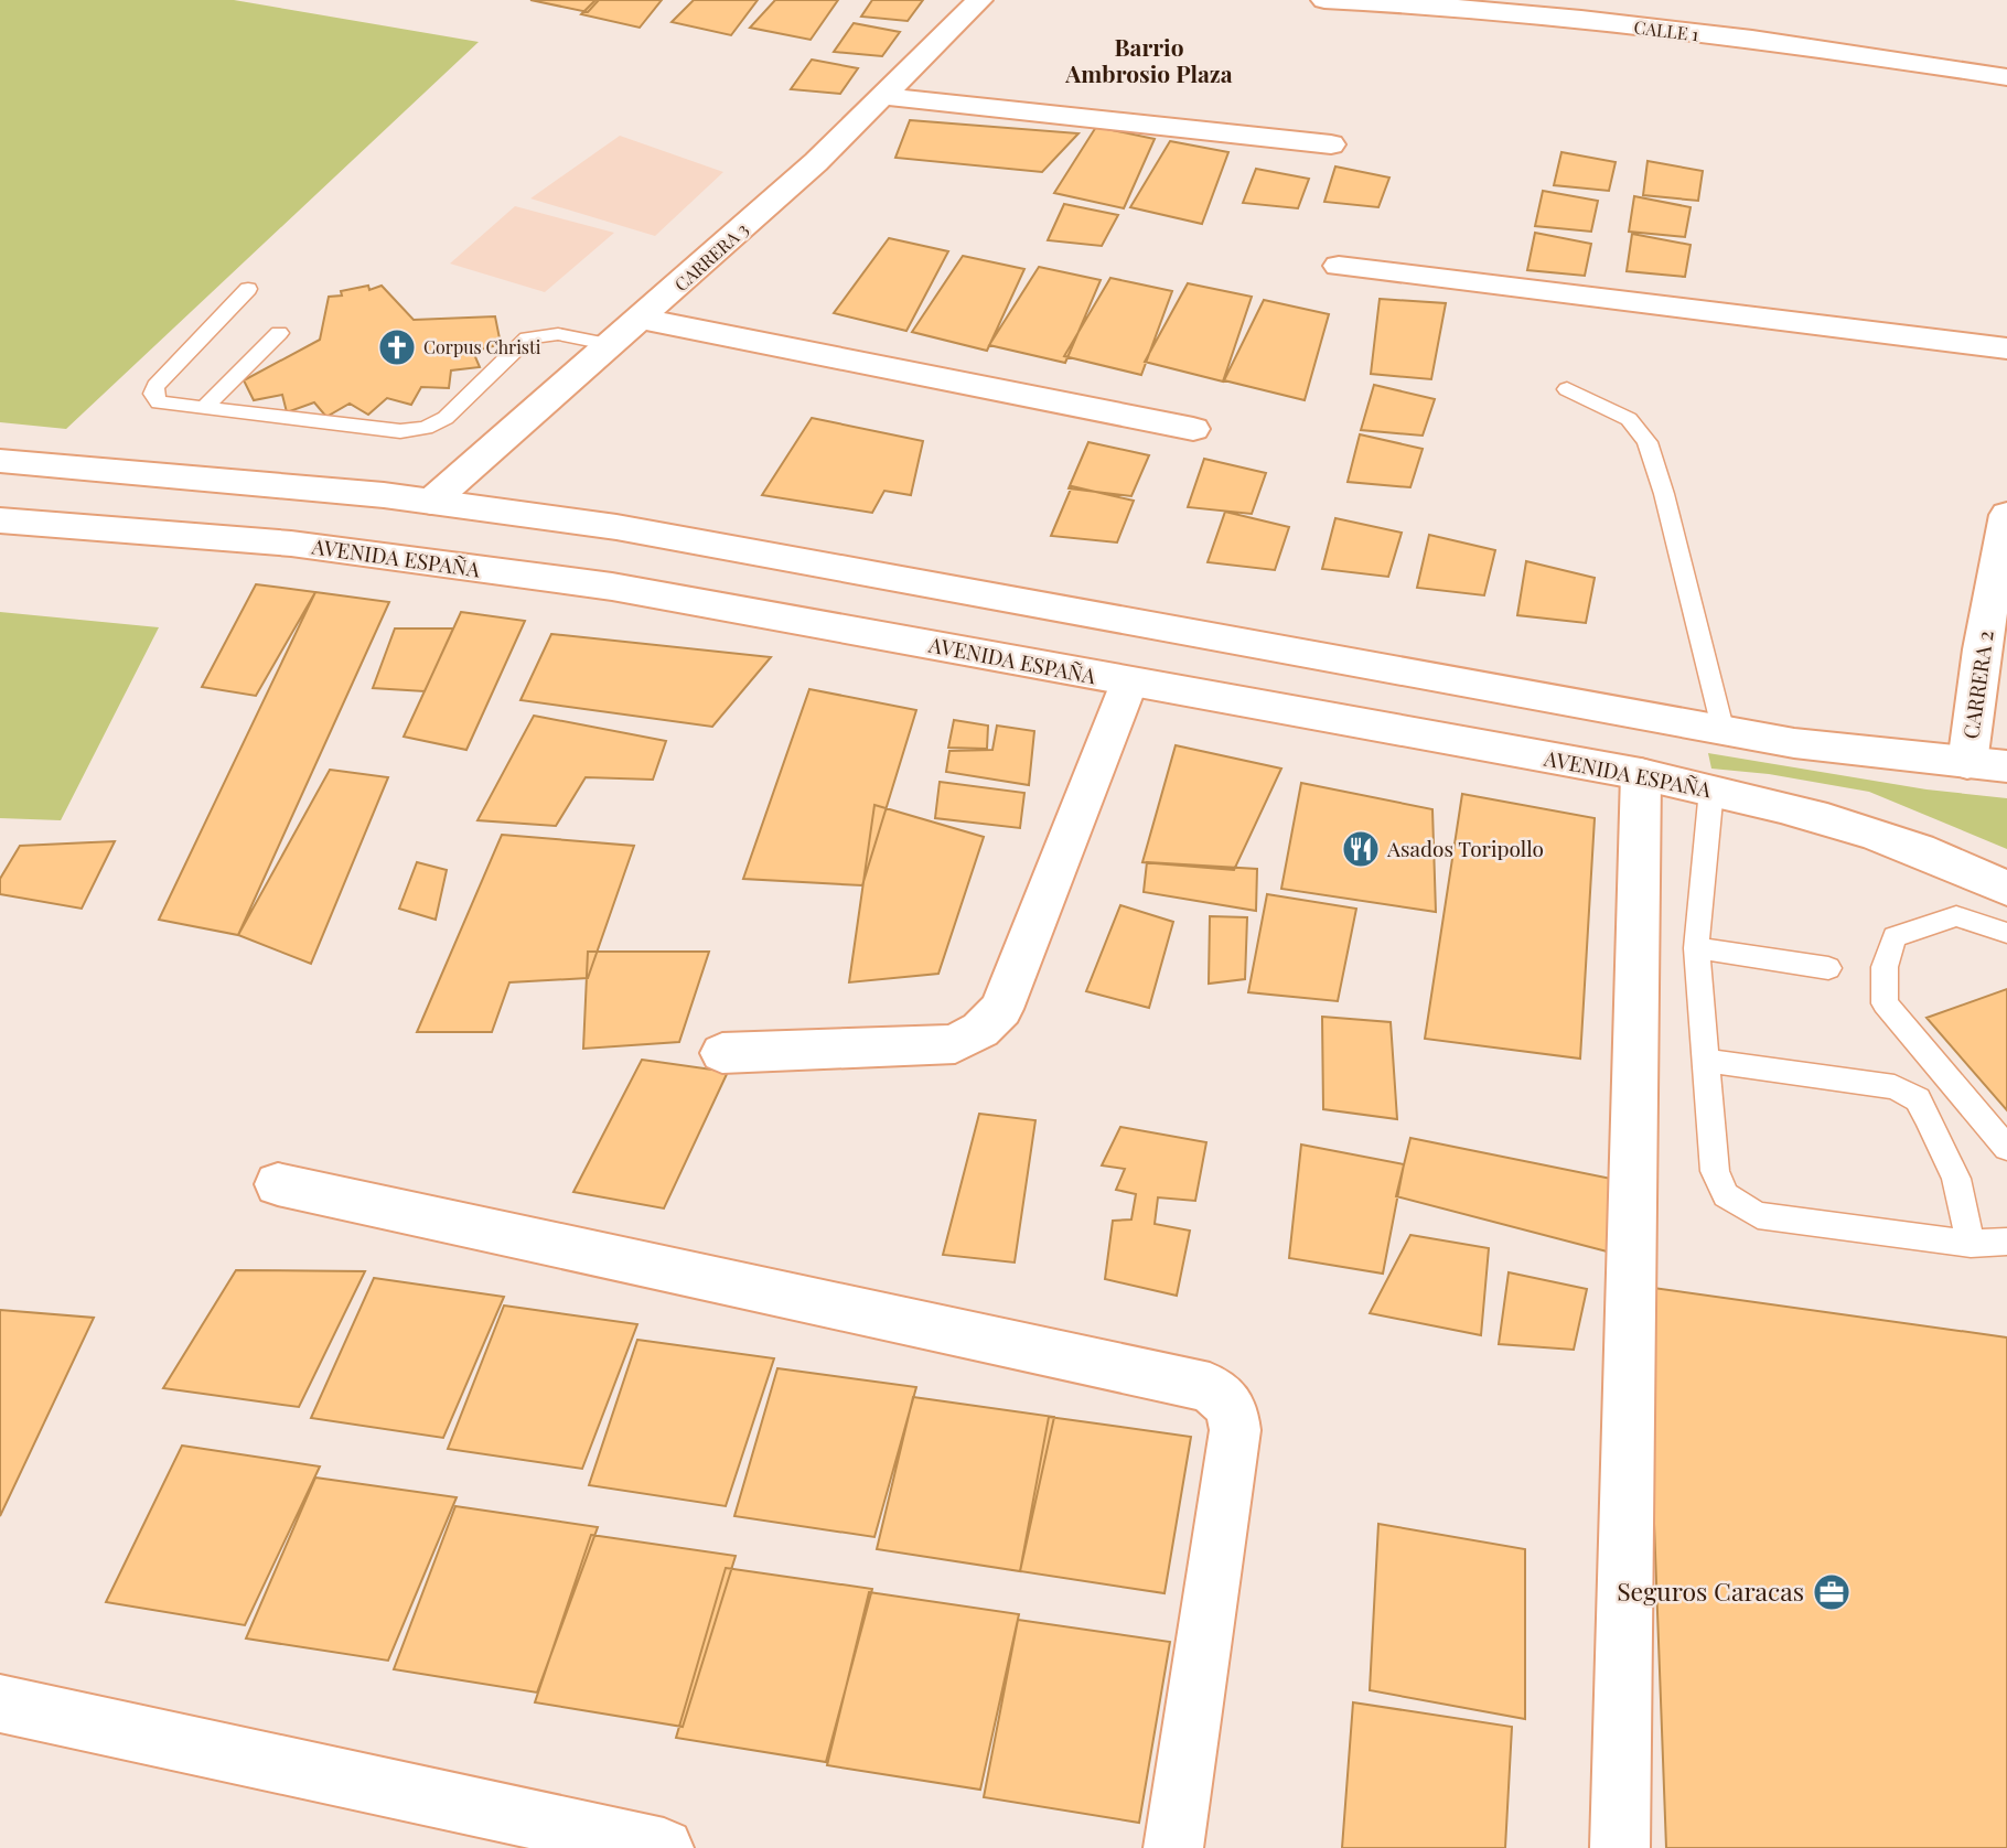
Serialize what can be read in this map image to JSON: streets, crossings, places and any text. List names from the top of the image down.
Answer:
{
  "streets": {
    "street": [
      "CALLE 1",
      "CARRERA 3",
      "AVENIDA ESPAÑA",
      "CARRERA 2"
    ]
  },
  "districts": ["Barrio Ambrosio Plaza"],
  "places": {
    "church": ["Corpus Christi"],
    "restaurant": ["Asados Toripollo"],
    "office": ["Seguros Caracas"]
  }
}
